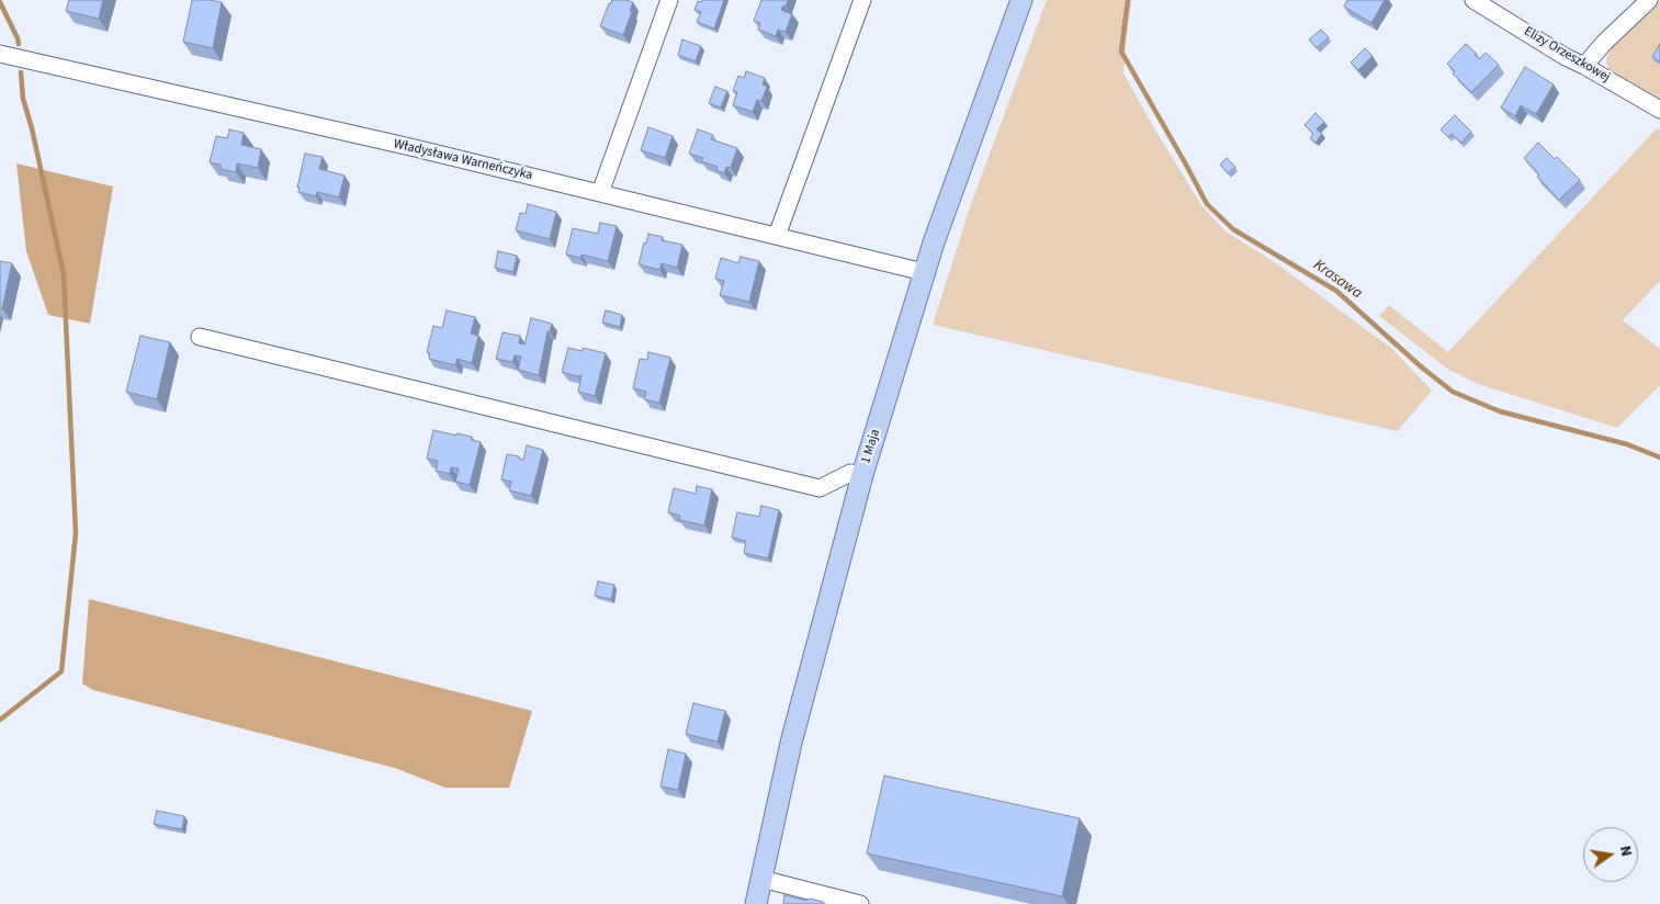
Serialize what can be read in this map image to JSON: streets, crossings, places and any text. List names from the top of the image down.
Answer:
{
  "streets": {
    "main road": ["1 Maja"],
    "street": ["Elizy Orzeszkowej", "Władysława Warneńczyka"]
  },
  "crossings": [
    ["Władysława Warneńczyka", "1 Maja"]
  ],
  "water": ["Krasawa"],
  "north": "right"
}
